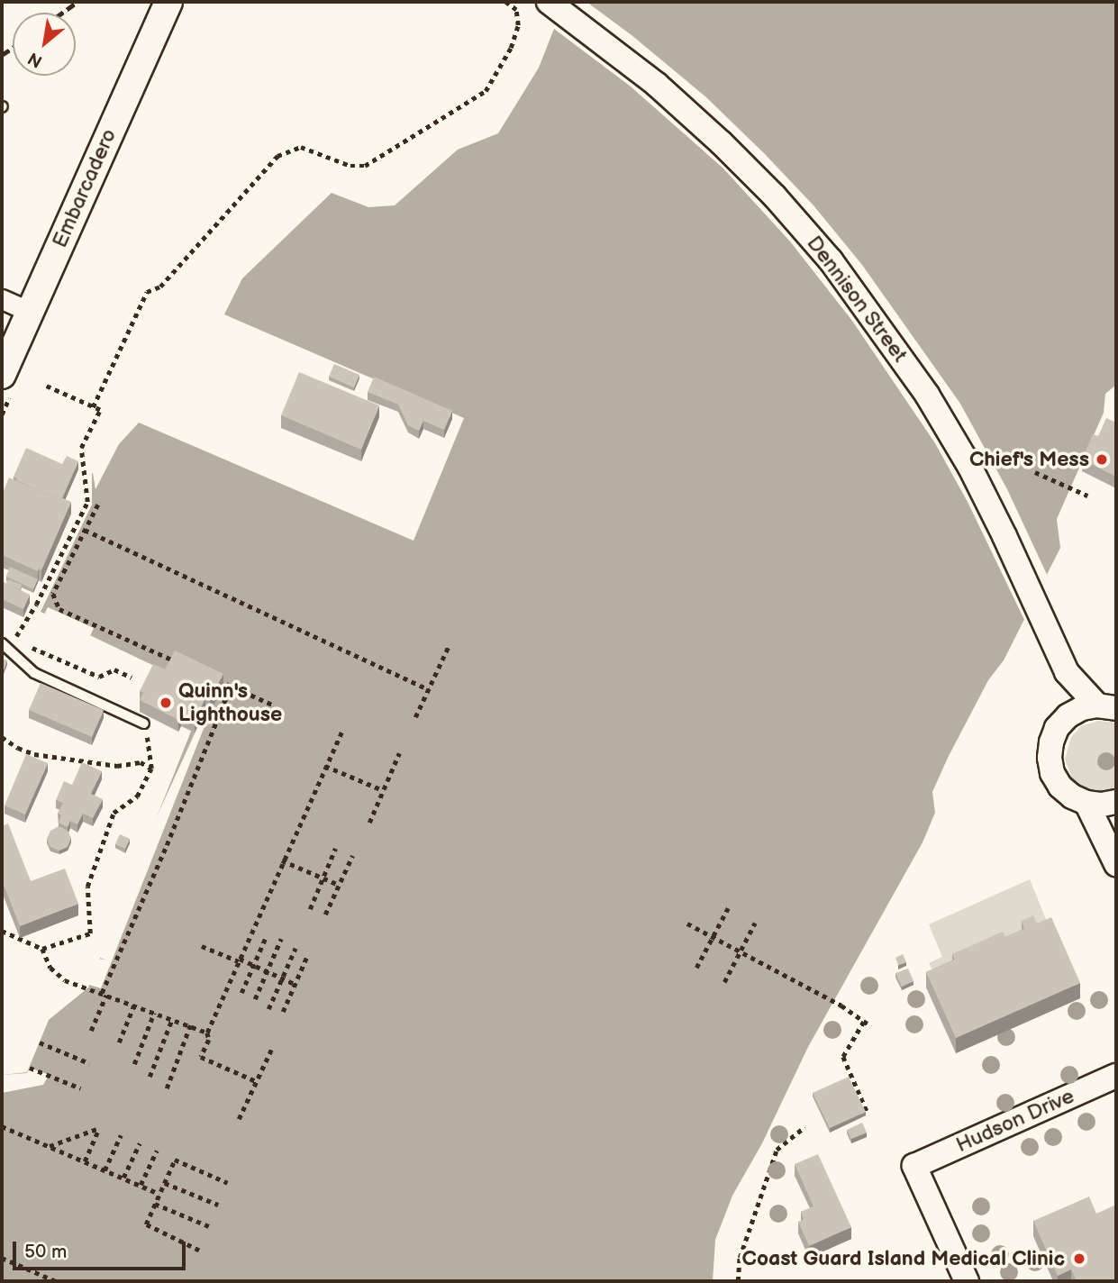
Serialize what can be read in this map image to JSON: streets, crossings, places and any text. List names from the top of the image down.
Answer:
{
  "streets": {
    "main road": ["Embarcadero"],
    "street": ["Dennison Street", "Hudson Drive"]
  },
  "places": ["Chief's Mess", "Quinn's Lighthouse", "Coast Guard Island Medical Clinic"],
  "scale_bar": "50 m",
  "north": "bottom left"
}
